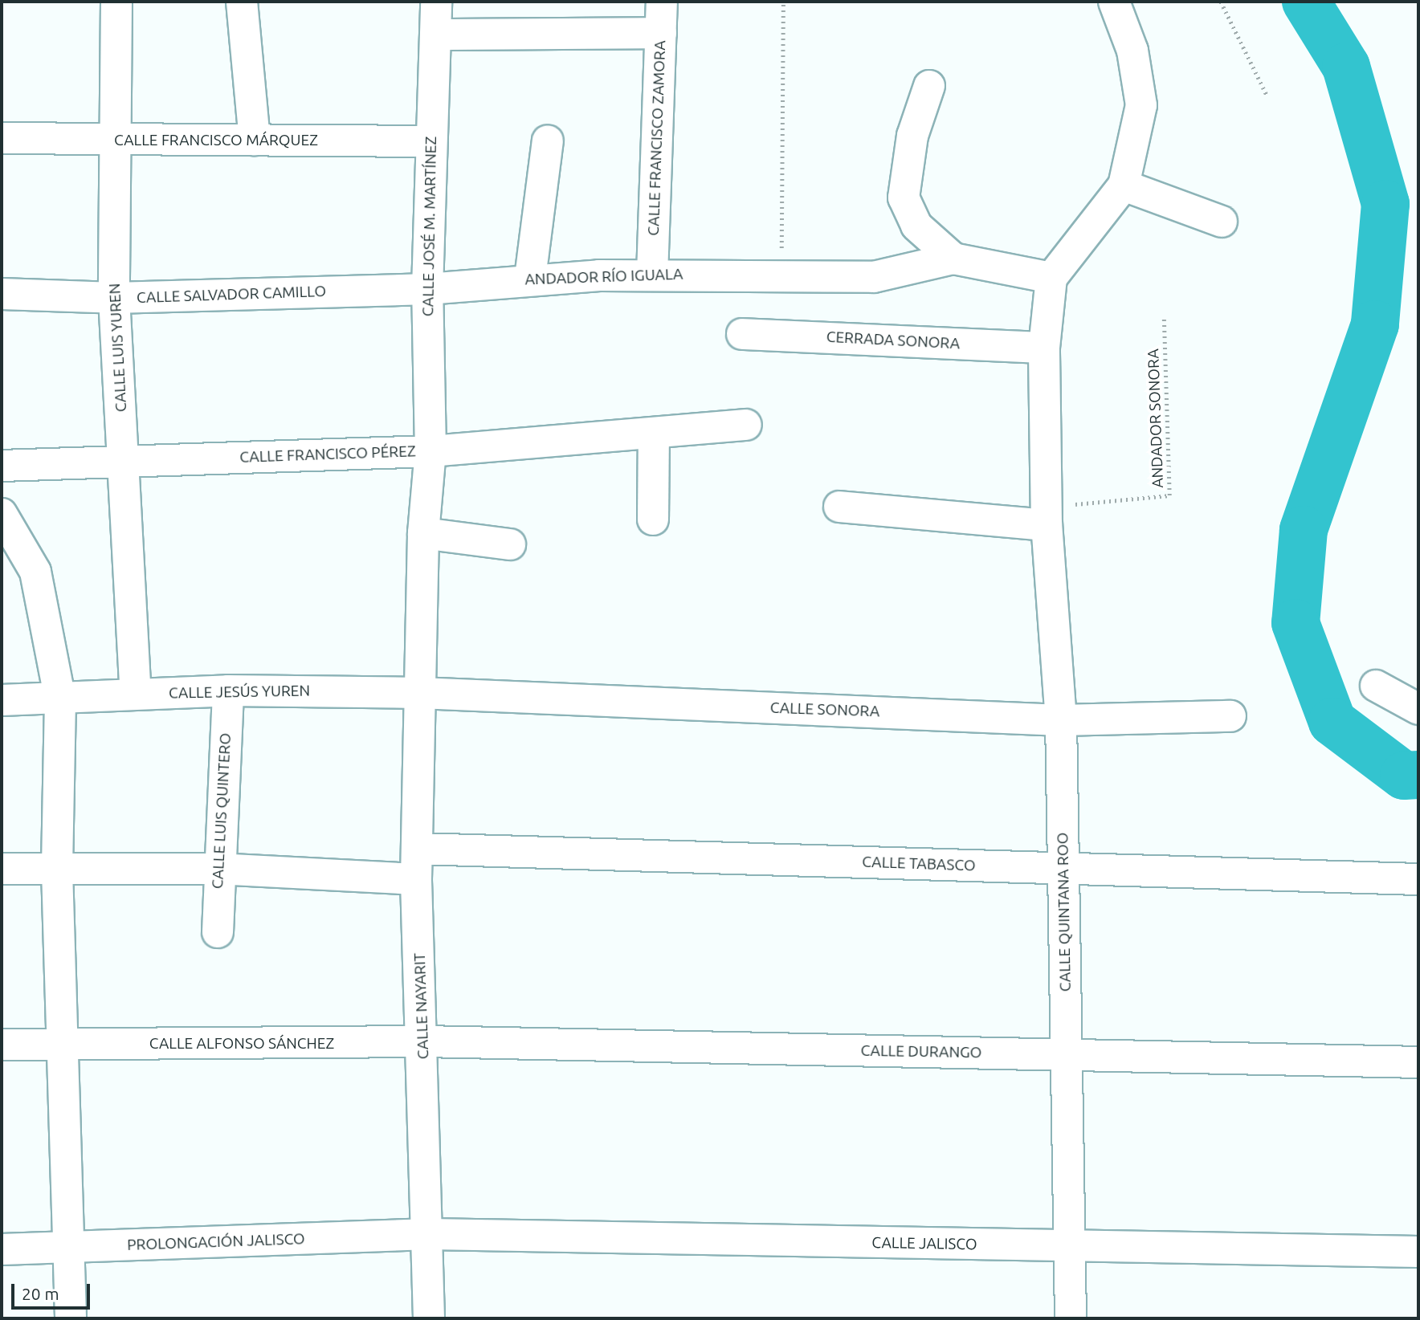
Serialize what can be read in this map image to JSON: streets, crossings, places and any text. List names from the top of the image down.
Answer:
{
  "streets": {
    "street": [
      "CALLE FRANCISCO ZAMORA",
      "CALLE FRANCISCO MÁRQUEZ",
      "CALLE JOSÉ M. MARTÍNEZ",
      "ANDADOR RÍO IGUALA",
      "CALLE SALVADOR CAMILLO",
      "CERRADA SONORA",
      "CALLE LUIS YUREN",
      "CALLE FRANCISCO PÉREZ",
      "CALLE JESÚS YUREN",
      "CALLE SONORA",
      "CALLE LUIS QUINTERO",
      "CALLE TABASCO",
      "CALLE QUINTANA ROO",
      "CALLE NAYARIT",
      "CALLE ALFONSO SÁNCHEZ",
      "CALLE DURANGO",
      "PROLONGACIÓN JALISCO",
      "CALLE JALISCO"
    ],
    "path": ["ANDADOR SONORA"]
  },
  "crossings": [
    ["CALLE FRANCISCO ZAMORA", "ANDADOR RÍO IGUALA"],
    ["CALLE FRANCISCO MÁRQUEZ", "CALLE JOSÉ M. MARTÍNEZ"],
    ["CALLE FRANCISCO MÁRQUEZ", "CALLE LUIS YUREN"],
    ["CALLE JOSÉ M. MARTÍNEZ", "ANDADOR RÍO IGUALA"],
    ["CALLE JOSÉ M. MARTÍNEZ", "CALLE SALVADOR CAMILLO"],
    ["CALLE JOSÉ M. MARTÍNEZ", "CALLE FRANCISCO PÉREZ"],
    ["CALLE JOSÉ M. MARTÍNEZ", "CALLE NAYARIT"],
    ["ANDADOR RÍO IGUALA", "CALLE SALVADOR CAMILLO"],
    ["ANDADOR RÍO IGUALA", "CALLE QUINTANA ROO"],
    ["CALLE SALVADOR CAMILLO", "CALLE LUIS YUREN"],
    ["CERRADA SONORA", "CALLE QUINTANA ROO"],
    ["CALLE LUIS YUREN", "CALLE FRANCISCO PÉREZ"],
    ["CALLE LUIS YUREN", "CALLE JESÚS YUREN"],
    ["ANDADOR SONORA", "CALLE QUINTANA ROO"],
    ["CALLE JESÚS YUREN", "CALLE SONORA"],
    ["CALLE JESÚS YUREN", "CALLE LUIS QUINTERO"],
    ["CALLE JESÚS YUREN", "CALLE NAYARIT"],
    ["CALLE SONORA", "CALLE QUINTANA ROO"],
    ["CALLE SONORA", "CALLE NAYARIT"],
    ["CALLE TABASCO", "CALLE QUINTANA ROO"],
    ["CALLE TABASCO", "CALLE NAYARIT"],
    ["CALLE QUINTANA ROO", "CALLE DURANGO"],
    ["CALLE QUINTANA ROO", "CALLE JALISCO"],
    ["CALLE NAYARIT", "CALLE ALFONSO SÁNCHEZ"],
    ["CALLE NAYARIT", "CALLE DURANGO"],
    ["CALLE NAYARIT", "PROLONGACIÓN JALISCO"],
    ["CALLE NAYARIT", "CALLE JALISCO"],
    ["CALLE ALFONSO SÁNCHEZ", "CALLE DURANGO"],
    ["PROLONGACIÓN JALISCO", "CALLE JALISCO"]
  ],
  "scale_bar": "20 m"
}
